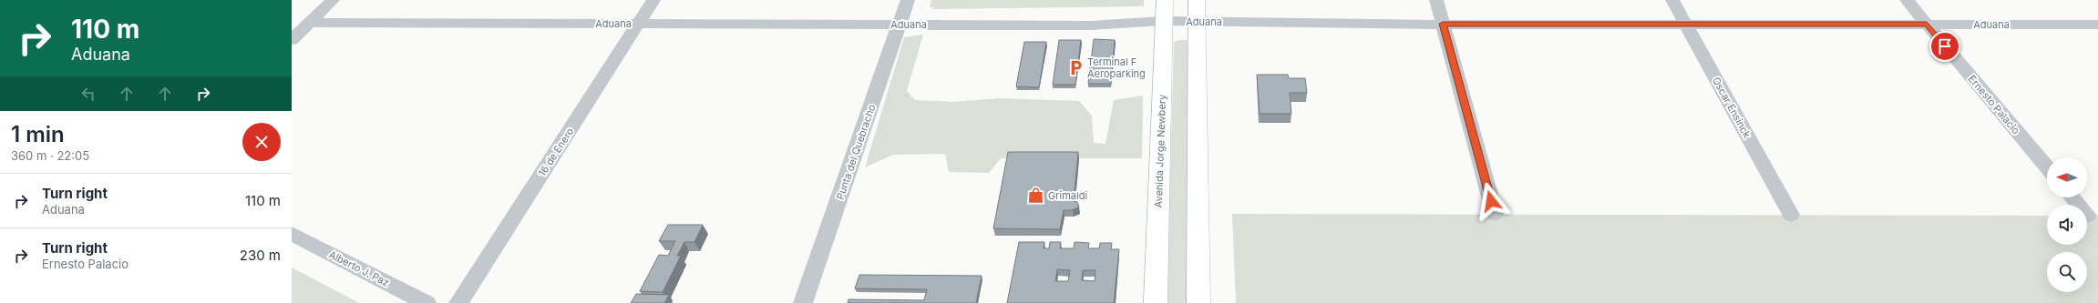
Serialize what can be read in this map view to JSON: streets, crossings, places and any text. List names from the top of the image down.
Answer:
{
  "streets": {
    "main road": ["Avenida Jorge Newbery"],
    "street": [
      "Aduana",
      "Ernesto Palacio",
      "Oscar Ensinck",
      "16 de Enero",
      "Punta del Quebracho",
      "Alberto J. Paz"
    ]
  },
  "crossings": [
    ["Aduana", "Ernesto Palacio"],
    ["Aduana", "Oscar Ensinck"],
    ["Aduana", "Avenida Jorge Newbery"],
    ["Aduana", "16 de Enero"],
    ["Aduana", "Punta del Quebracho"]
  ],
  "places": {
    "parking": ["Terminal F Aeroparking"],
    "shop": ["Grimaldi"]
  },
  "north": "left",
  "page": {
    "turn": ["110 m", "Aduana"],
    "heading": ["1 min", "360 m · 22:05"],
    "list": [
      {
        "name": "Turn right",
        "note": "Aduana",
        "value": "110 m"
      },
      {
        "name": "Turn right",
        "note": "Ernesto Palacio",
        "value": "230 m"
      }
    ]
  }
}
